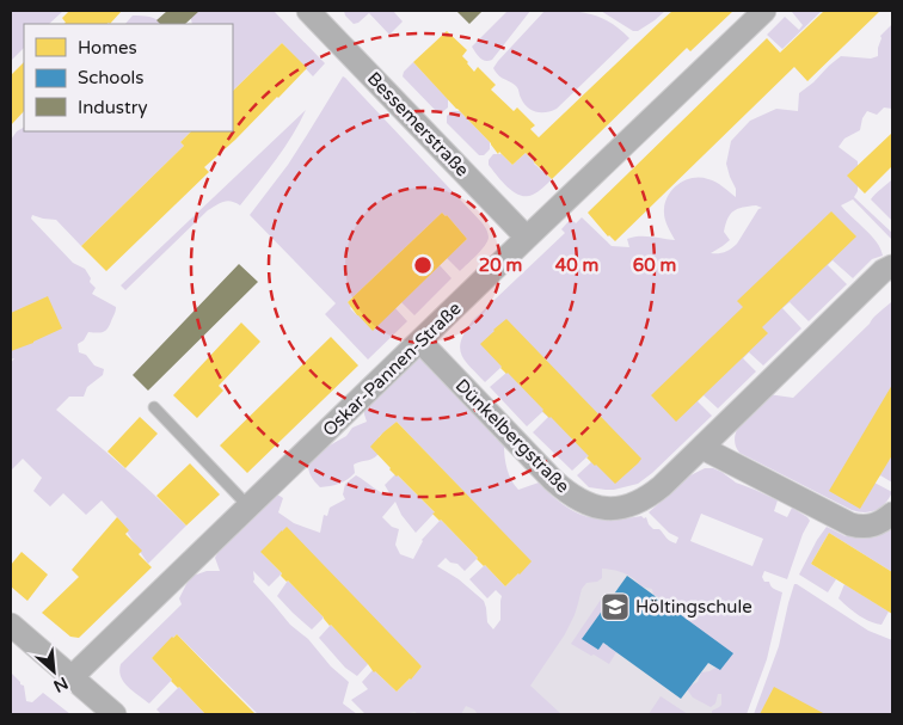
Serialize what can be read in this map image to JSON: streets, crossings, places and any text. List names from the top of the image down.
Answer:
{
  "streets": {
    "street": ["Bessemerstraße", "Oskar-Pannen-Straße", "Dünkelbergstraße"]
  },
  "crossings": [
    ["Bessemerstraße", "Oskar-Pannen-Straße"],
    ["Oskar-Pannen-Straße", "Dünkelbergstraße"]
  ],
  "places": {
    "school or university": ["Höltingschule"]
  },
  "legend": ["Homes", "Schools", "Industry"],
  "north": "bottom right",
  "rings": ["20 m", "40 m", "60 m"]
}
